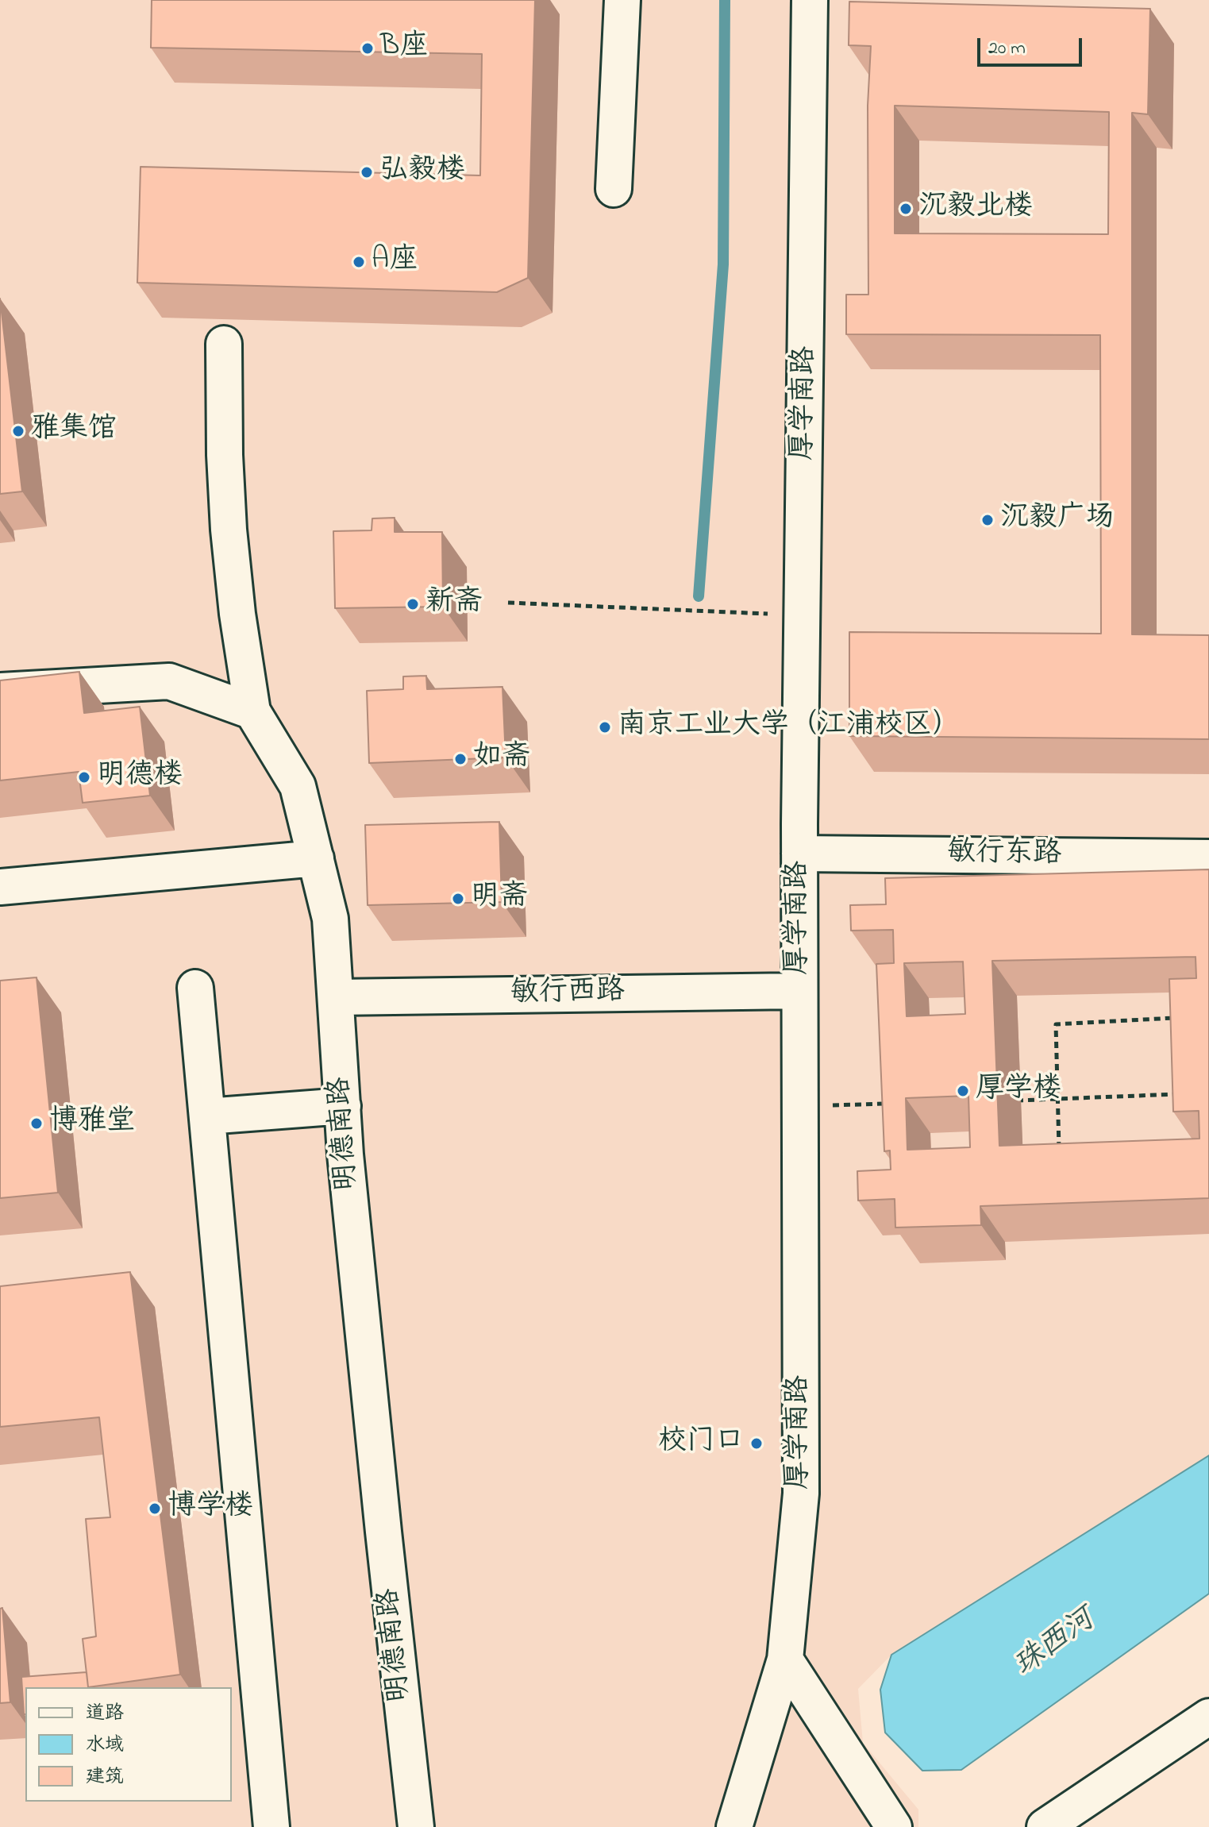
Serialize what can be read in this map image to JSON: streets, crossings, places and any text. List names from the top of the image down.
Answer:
{
  "streets": {
    "street": [
      "厚学南路",
      "敏行东路",
      "敏行西路",
      "明德南路"
    ]
  },
  "crossings": [
    ["厚学南路", "敏行东路"],
    ["厚学南路", "敏行西路"],
    ["敏行西路", "明德南路"]
  ],
  "water": ["珠西河"],
  "places": [
    "B座",
    "弘毅楼",
    "沉毅北楼",
    "A座",
    "雅集馆",
    "沉毅广场",
    "新斋",
    "南京工业大学（江浦校区）",
    "如斋",
    "明德楼",
    "明斋",
    "厚学楼",
    "博雅堂",
    "校门口",
    "博学楼"
  ],
  "legend": ["道路", "水域", "建筑"],
  "scale_bar": "20 m"
}
